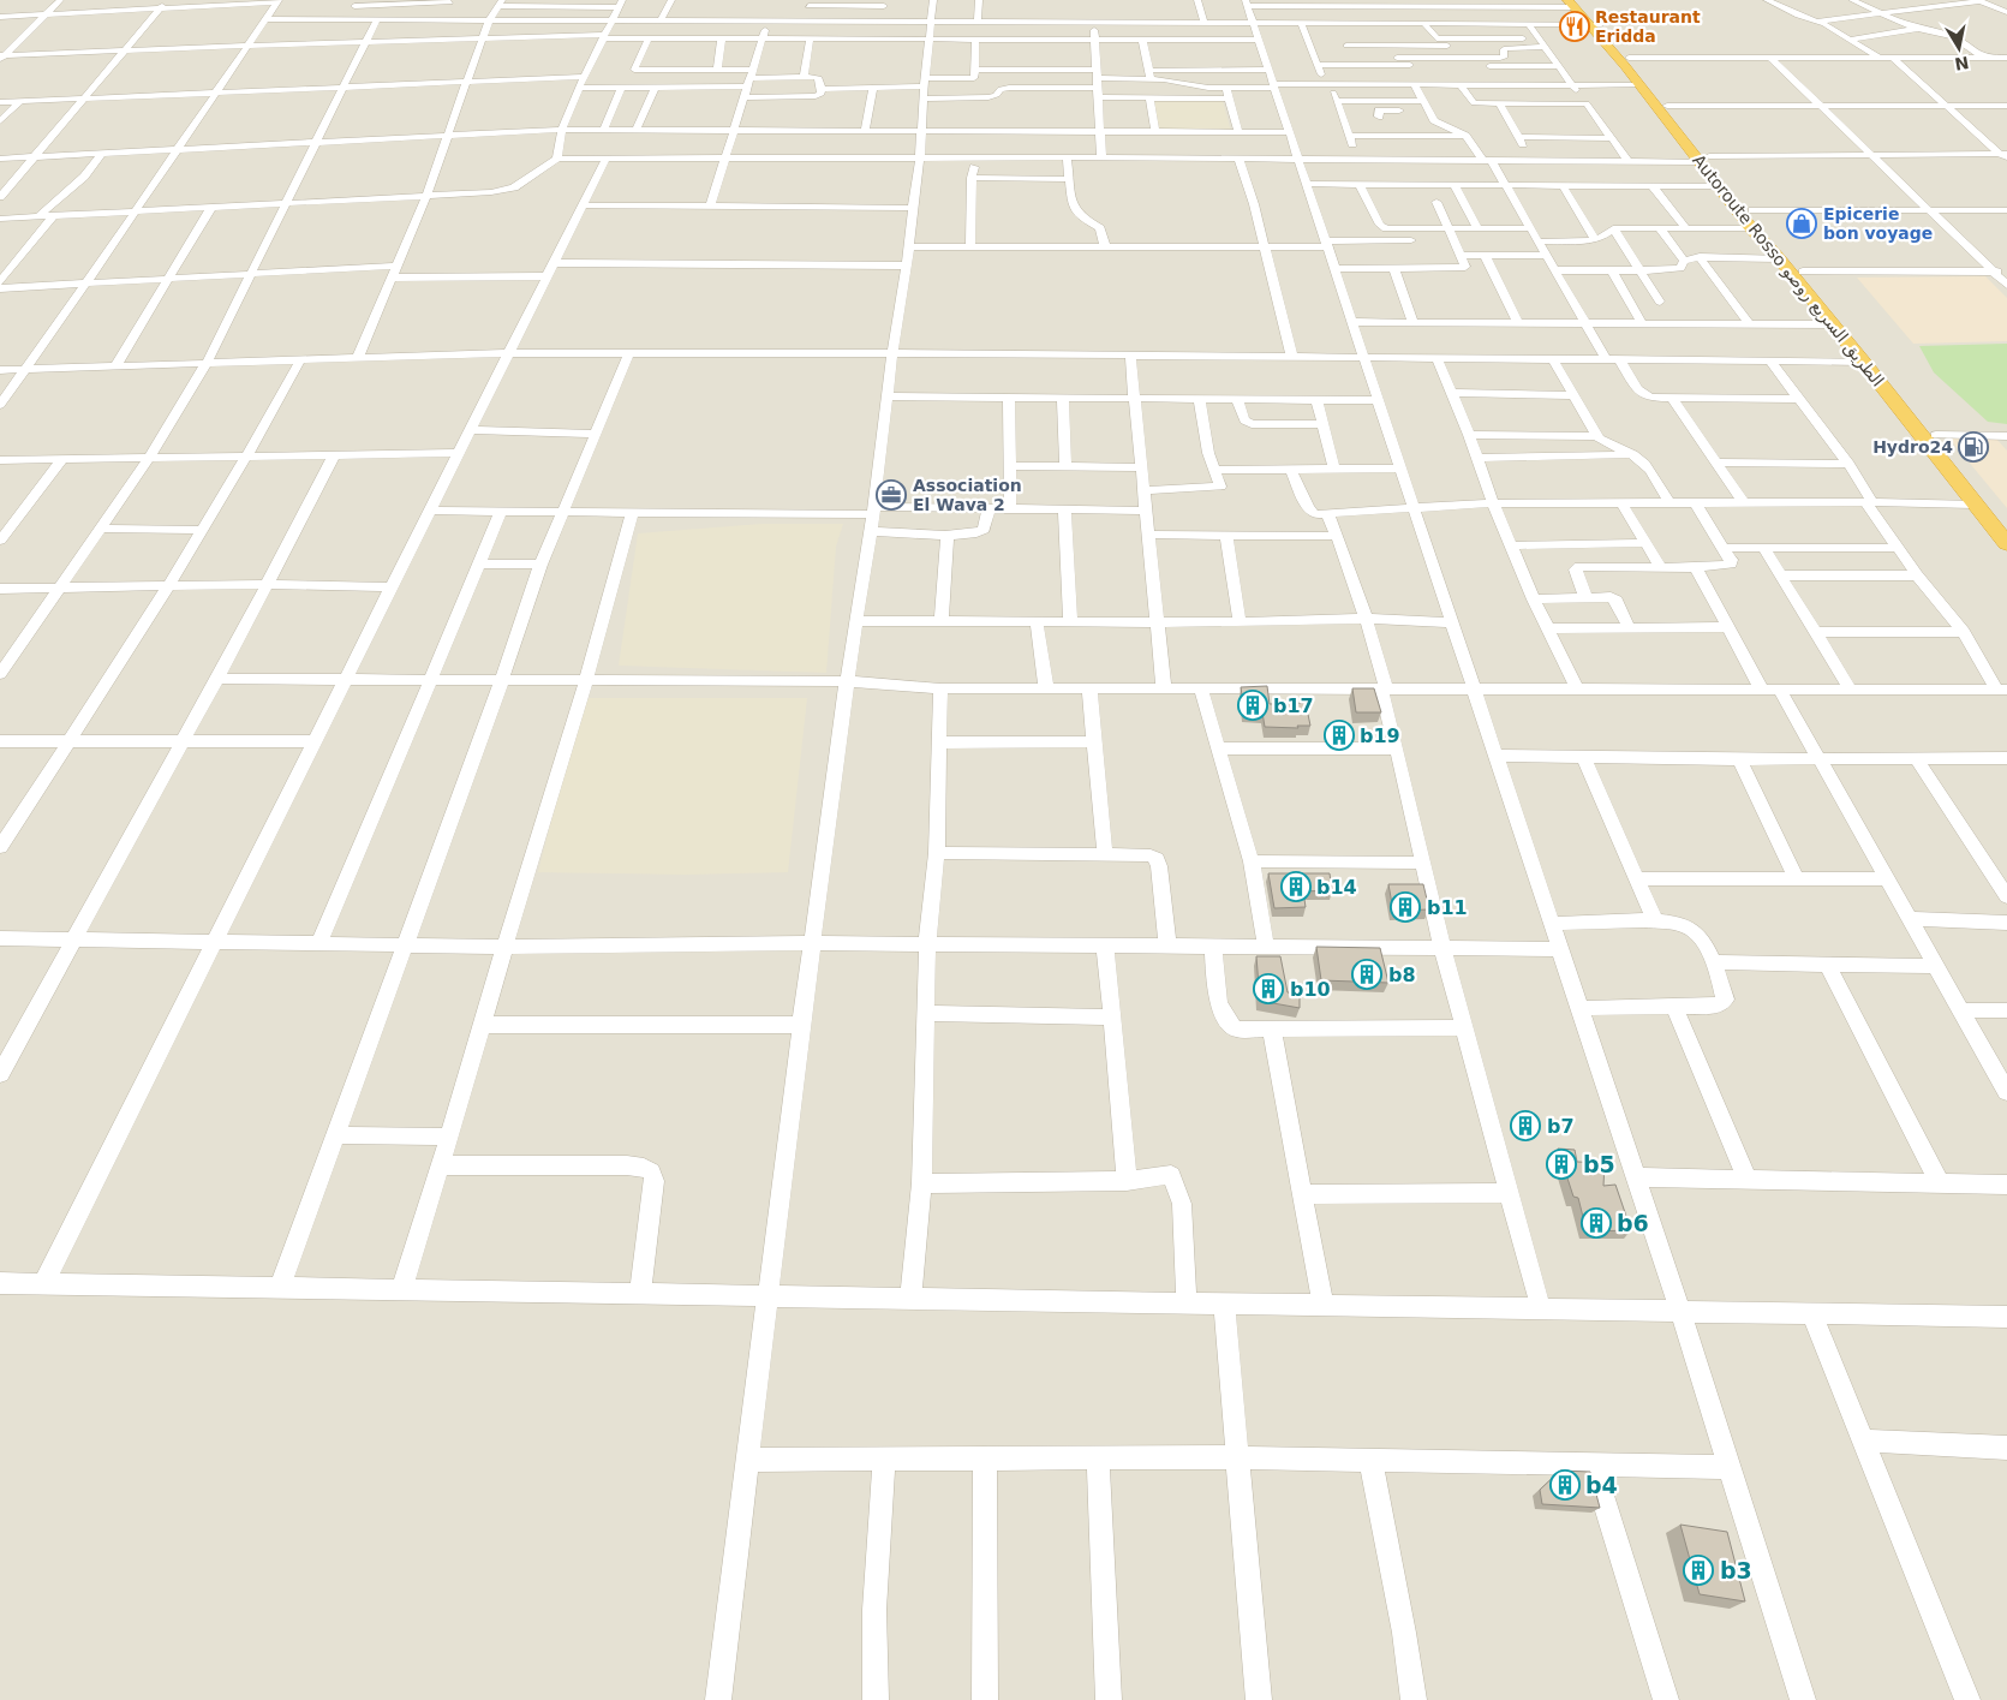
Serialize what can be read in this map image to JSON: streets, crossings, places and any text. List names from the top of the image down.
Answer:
{
  "streets": {
    "highway": ["Autoroute Rosso الطريق السريع روصو"]
  },
  "places": {
    "restaurant": ["Restaurant Eridda"],
    "shop": ["Epicerie bon voyage"],
    "fuel station": ["Hydro24"],
    "office": ["Association El Wava 2"],
    "building": [
      "b17",
      "b19",
      "b14",
      "b11",
      "b8",
      "b10",
      "b7",
      "b5",
      "b6",
      "b4",
      "b3"
    ]
  },
  "north": "bottom"
}
